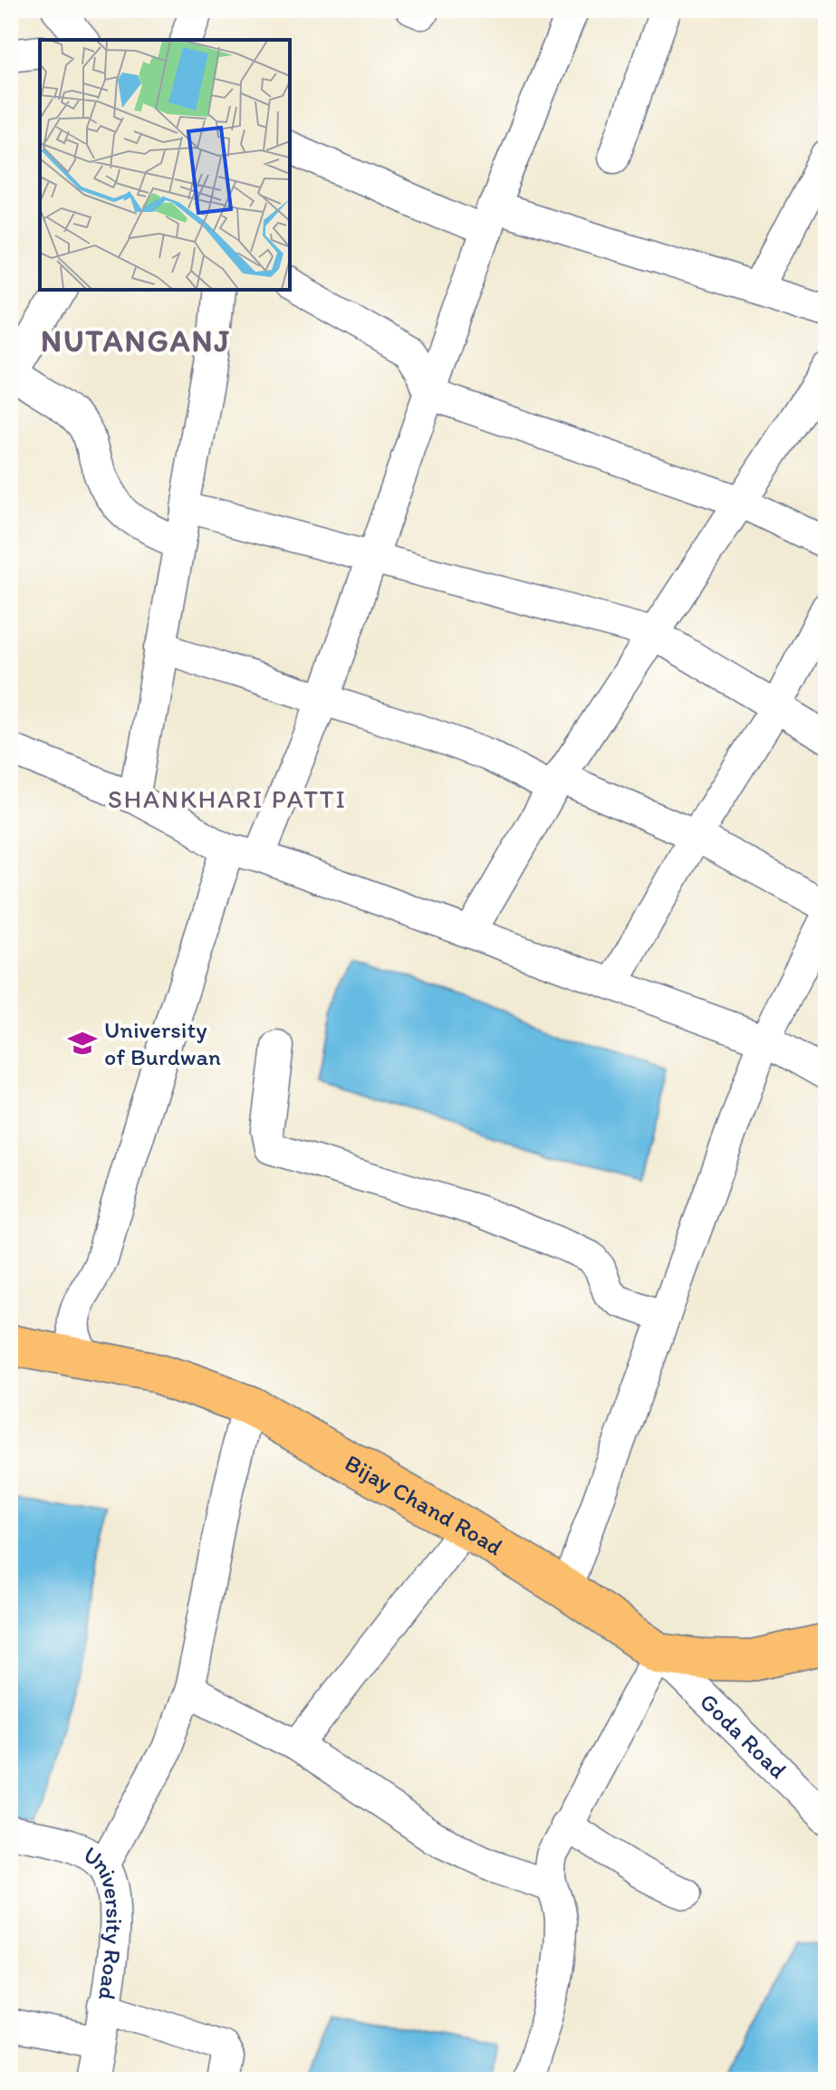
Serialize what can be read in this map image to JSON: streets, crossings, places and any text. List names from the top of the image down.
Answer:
{
  "streets": {
    "main road": ["Bijay Chand Road"],
    "street": ["Goda Road", "University Road"]
  },
  "crossings": [
    ["Bijay Chand Road", "Goda Road"]
  ],
  "districts": ["NUTANGANJ", "SHANKHARI PATTI"],
  "places": {
    "school or university": ["University of Burdwan"]
  }
}
